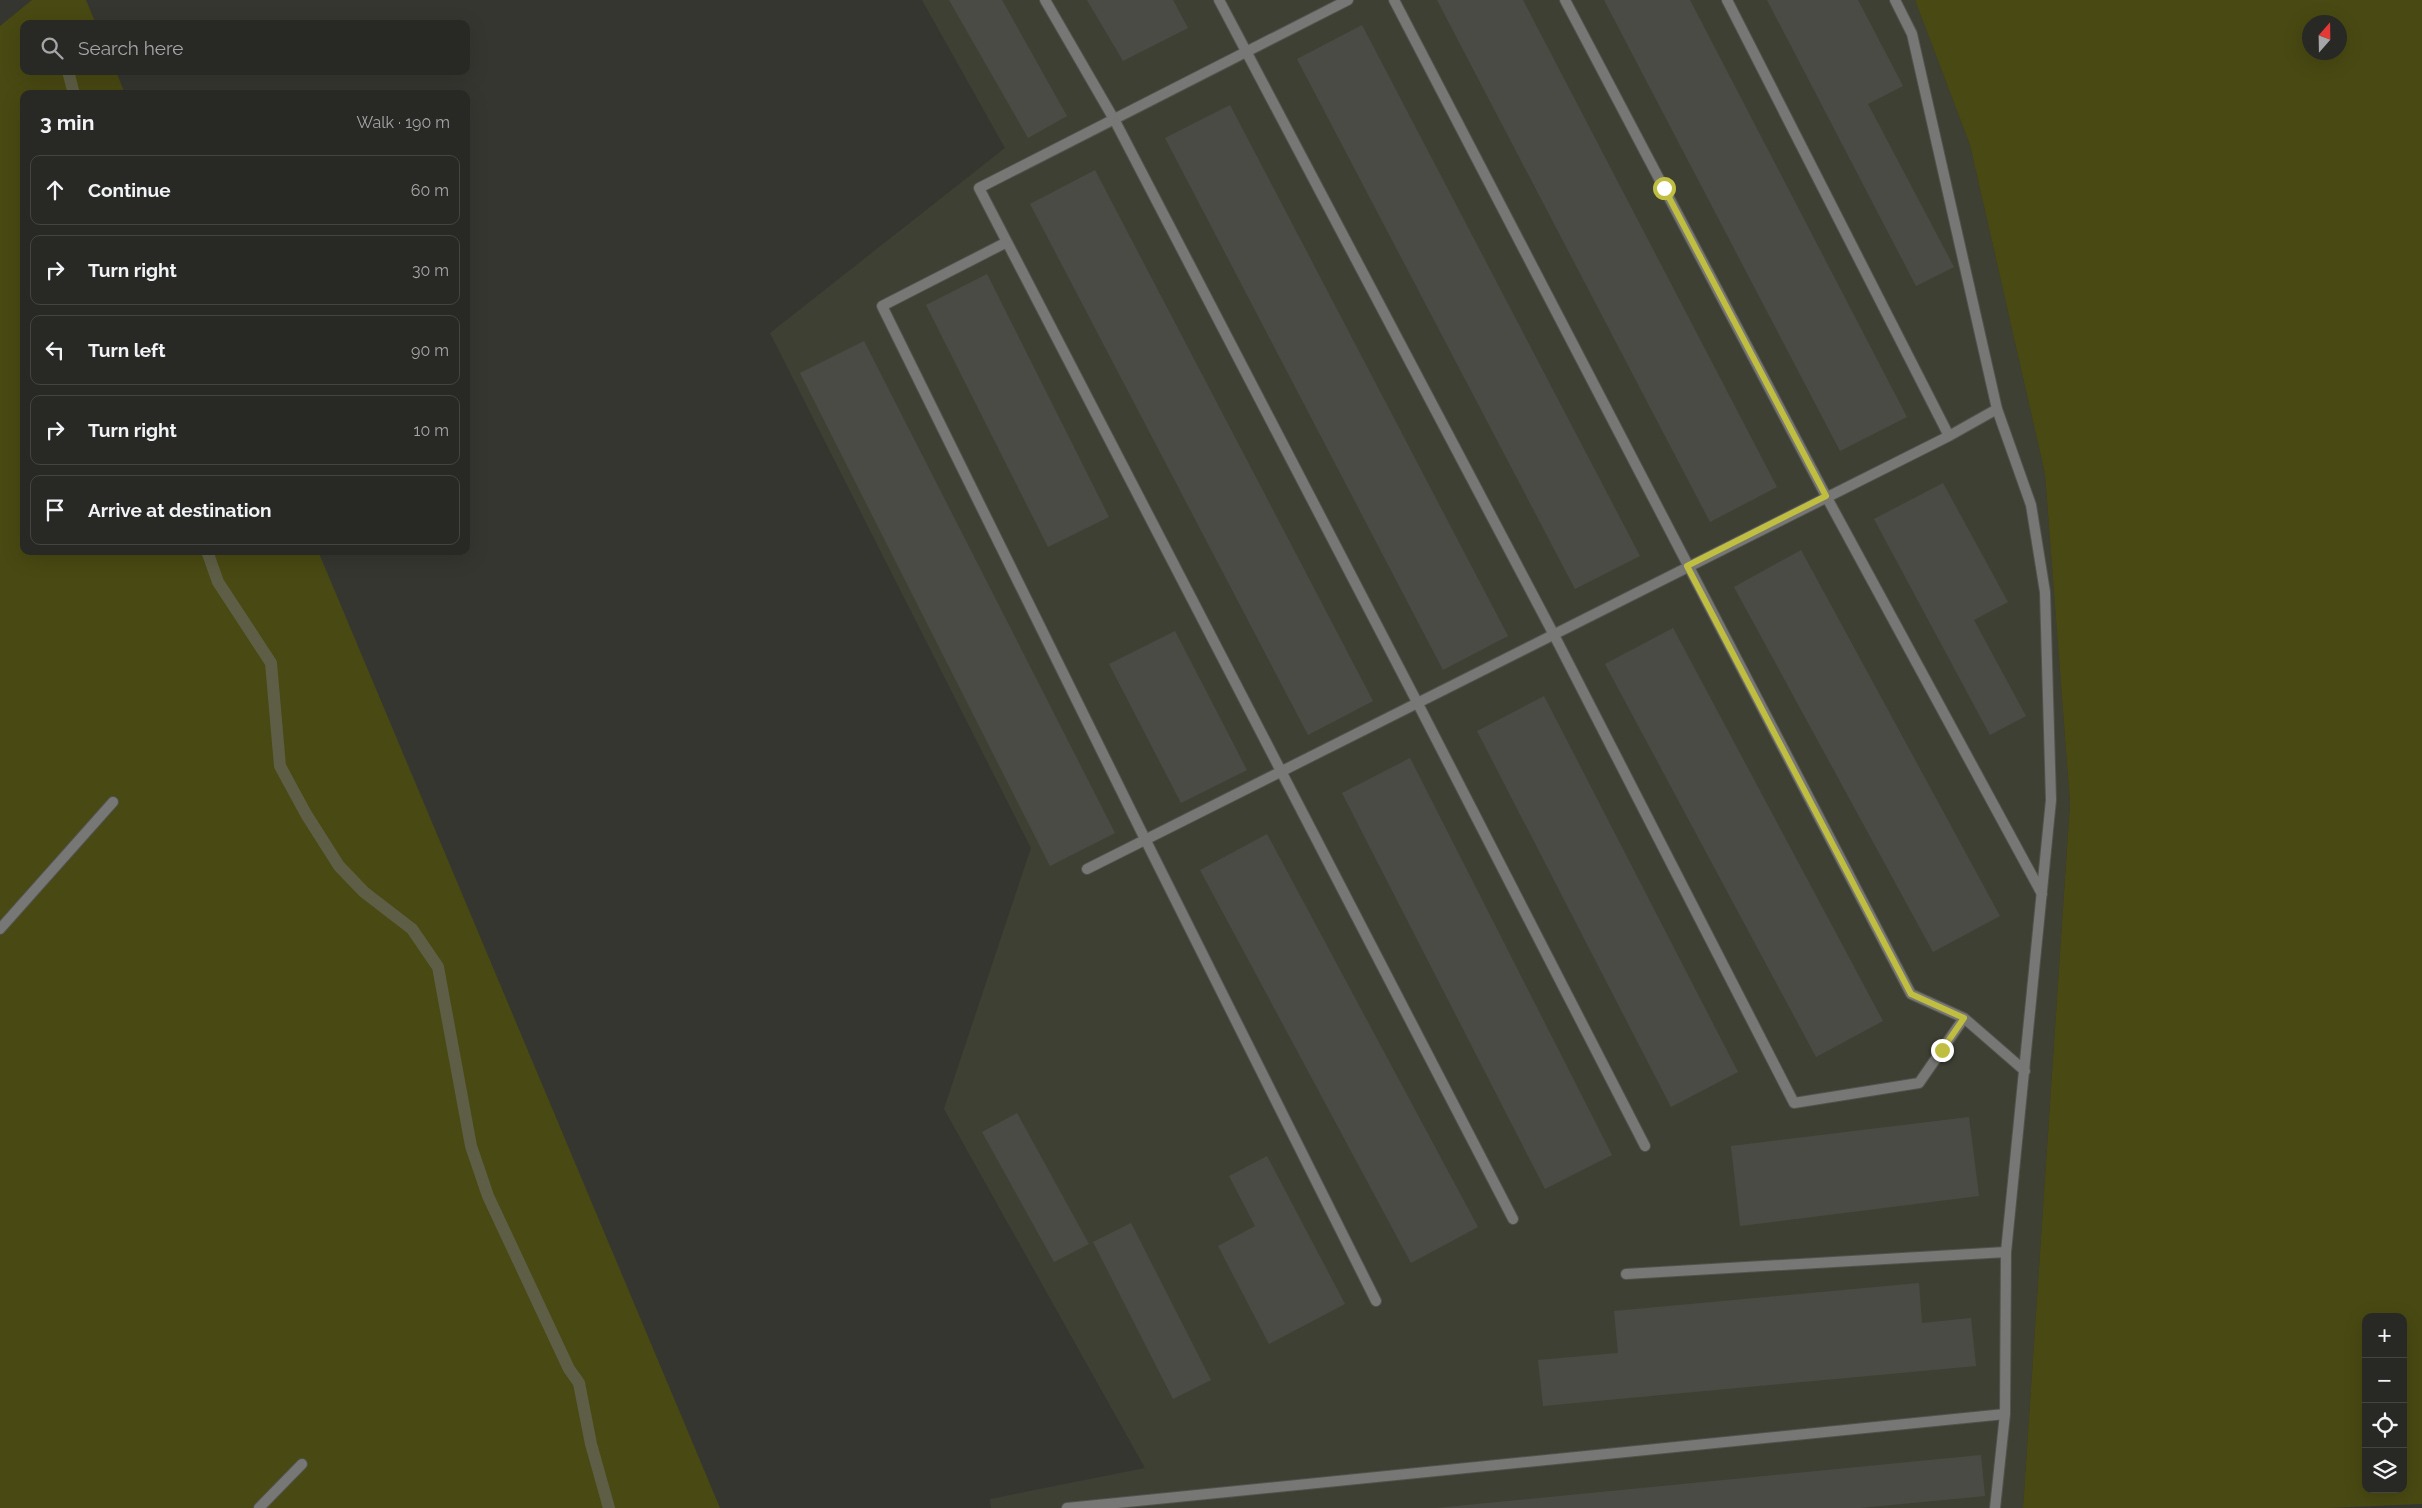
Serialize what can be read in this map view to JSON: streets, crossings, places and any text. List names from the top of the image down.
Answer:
{
  "north": "top",
  "page": {
    "search": "Search here",
    "heading": ["3 min", "Walk · 190 m"],
    "list": [
      ["Continue", "60 m"],
      ["Turn right", "30 m"],
      ["Turn left", "90 m"],
      ["Turn right", "10 m"],
      "Arrive at destination"
    ],
    "map_buttons": ["+", "−"]
  }
}
